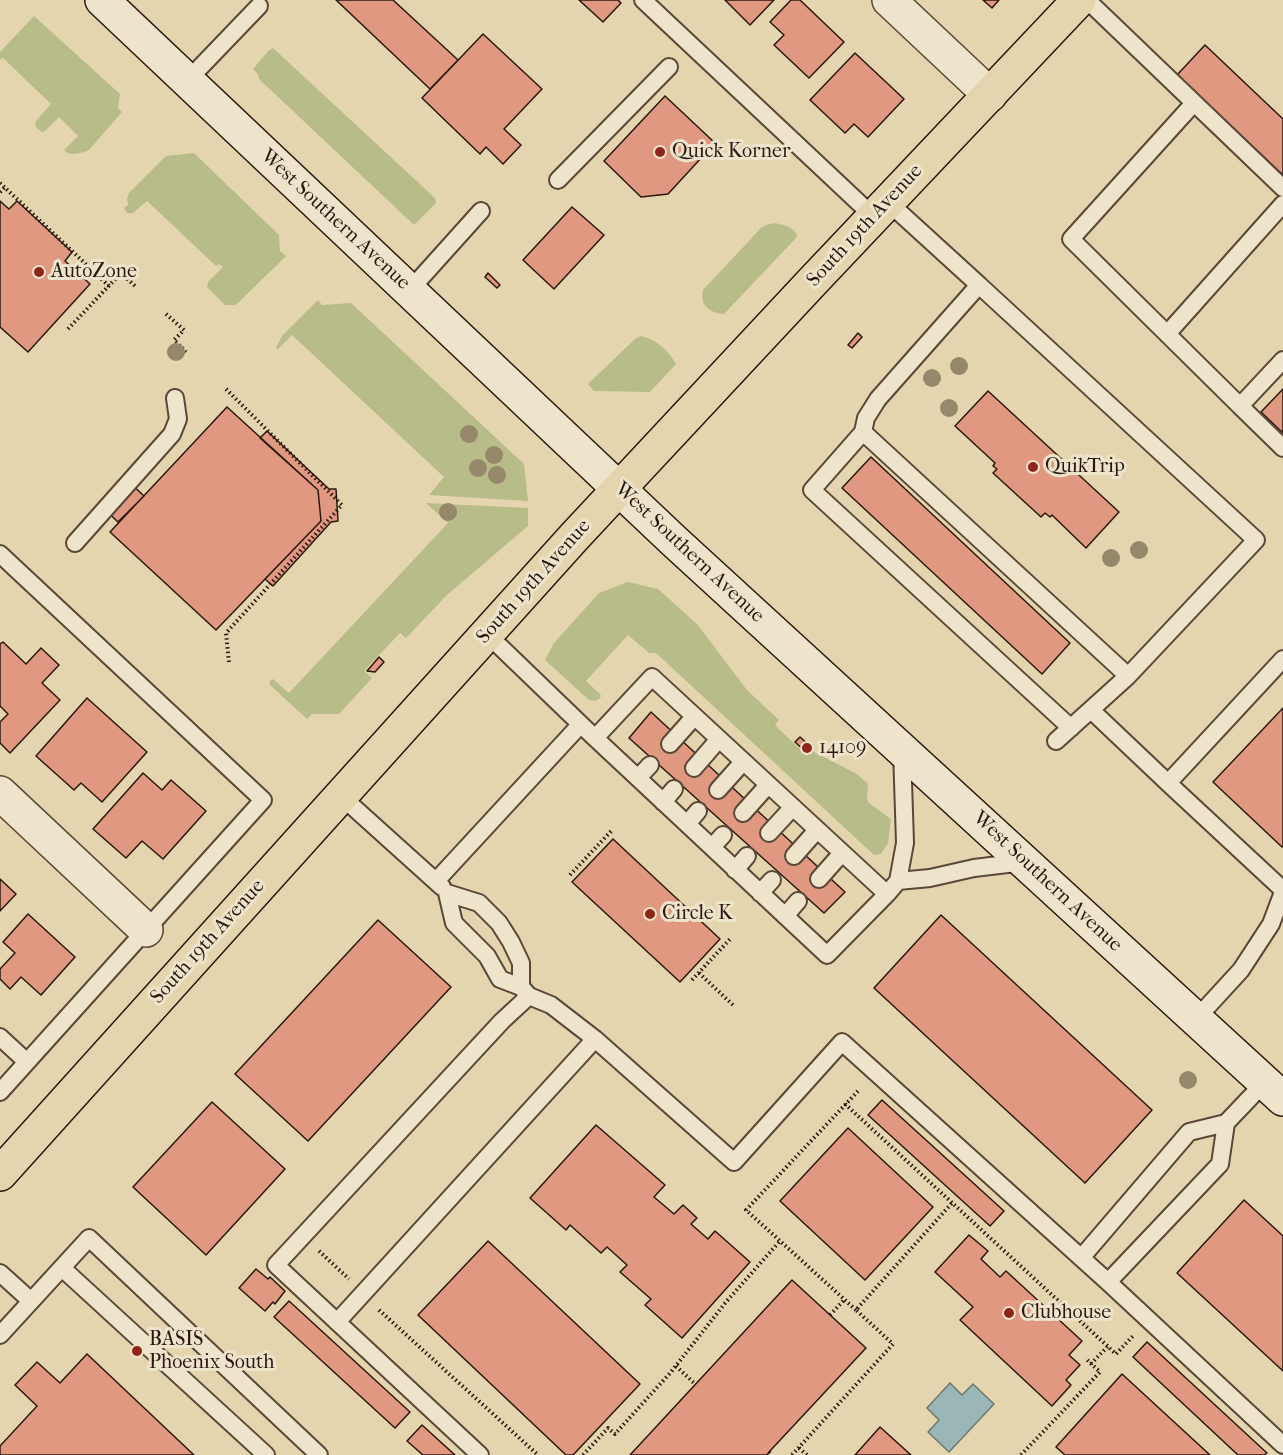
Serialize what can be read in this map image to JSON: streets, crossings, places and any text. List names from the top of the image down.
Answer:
{
  "streets": {
    "main road": ["West Southern Avenue", "South 19th Avenue"]
  },
  "crossings": [
    ["West Southern Avenue", "South 19th Avenue"]
  ],
  "places": [
    "Quick Korner",
    "AutoZone",
    "QuikTrip",
    "14109",
    "Circle K",
    "Clubhouse",
    "BASIS Phoenix South"
  ]
}
